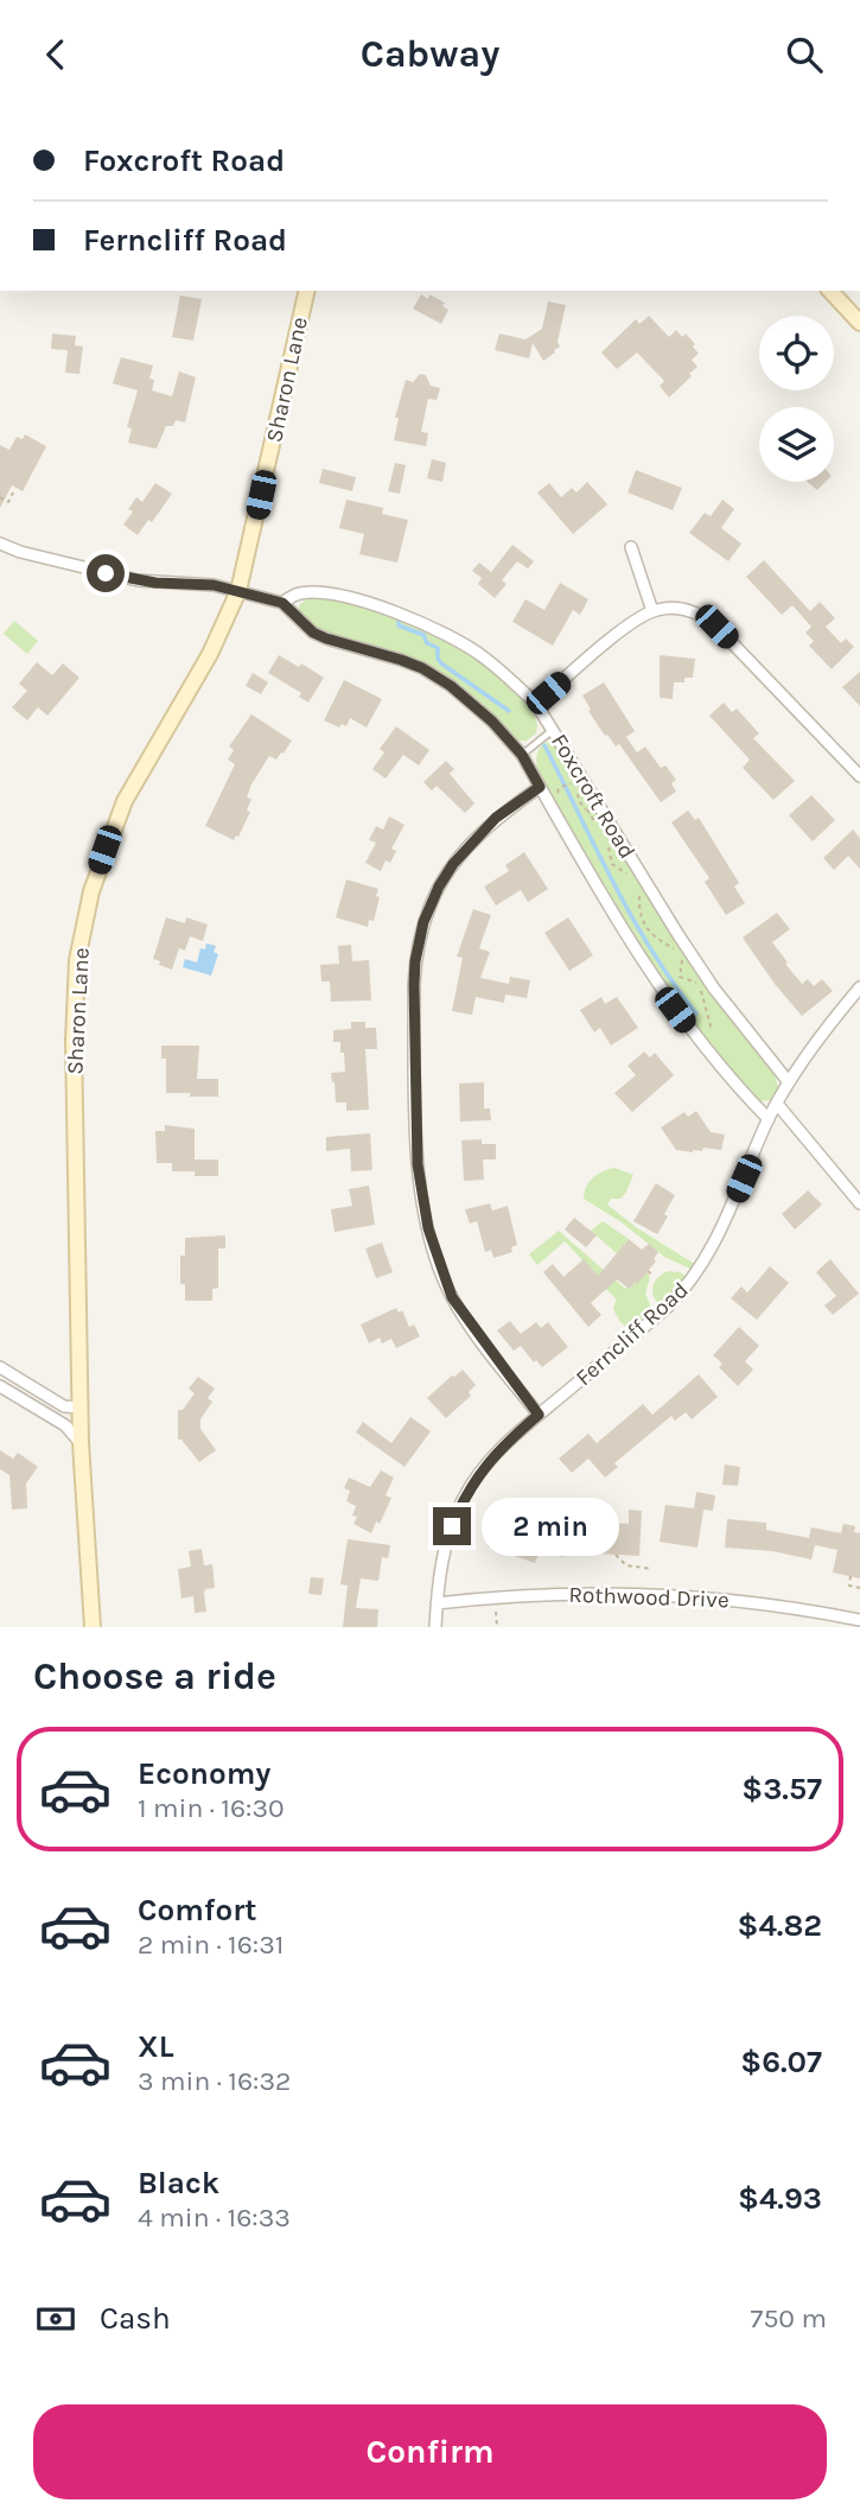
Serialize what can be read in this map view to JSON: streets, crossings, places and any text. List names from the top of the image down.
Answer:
{
  "streets": {
    "main road": ["Sharon Lane"],
    "street": ["Foxcroft Road", "Ferncliff Road", "Rothwood Drive"]
  },
  "crossings": [
    ["Sharon Lane", "Foxcroft Road"],
    ["Foxcroft Road", "Ferncliff Road"],
    ["Ferncliff Road", "Rothwood Drive"]
  ],
  "page": {
    "header": "Cabway",
    "banner": ["Foxcroft Road", "Ferncliff Road"],
    "bubble": "2 min",
    "heading": "Choose a ride",
    "list": [
      {
        "name": "Economy",
        "note": "1 min · 16:30",
        "value": "$3.57"
      },
      {
        "name": "Comfort",
        "note": "2 min · 16:31",
        "value": "$4.82"
      },
      {
        "name": "XL",
        "note": "3 min · 16:32",
        "value": "$6.07"
      },
      {
        "name": "Black",
        "note": "4 min · 16:33",
        "value": "$4.93"
      }
    ],
    "pay": ["Cash", "750 m"],
    "buttons": "Confirm"
  }
}
